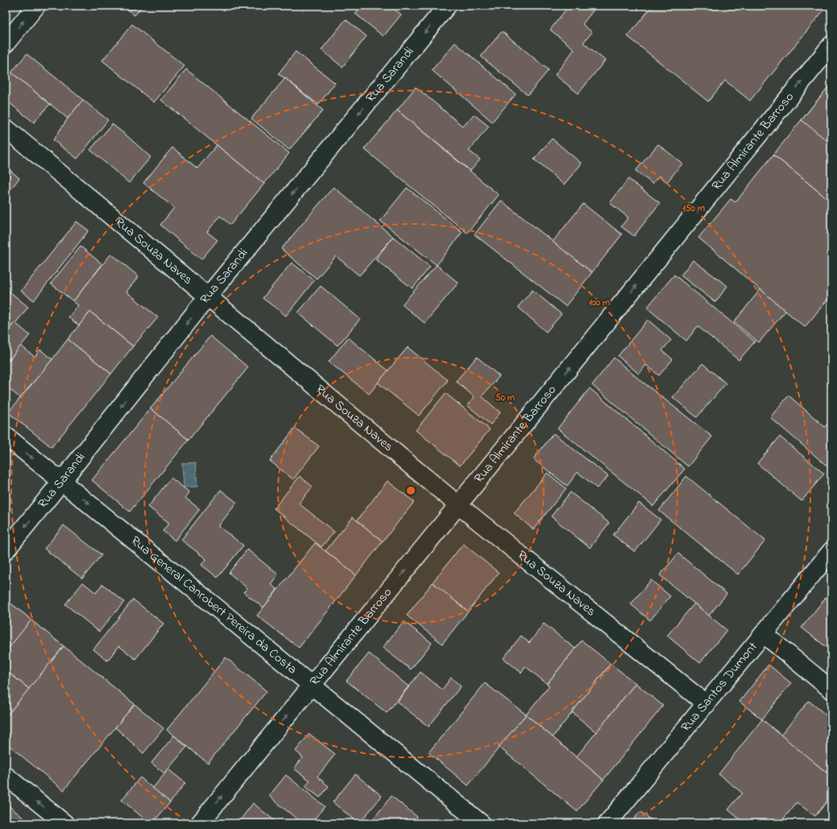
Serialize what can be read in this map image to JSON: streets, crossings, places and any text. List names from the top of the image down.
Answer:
{
  "streets": {
    "street": [
      "Rua Sarandi",
      "Rua Almirante Barroso",
      "Rua Souza Naves",
      "Rua General Canrobert Pereira da Costa",
      "Rua Santos Dumont"
    ]
  },
  "crossings": [
    ["Rua Sarandi", "Rua Souza Naves"],
    ["Rua Sarandi", "Rua General Canrobert Pereira da Costa"],
    ["Rua Almirante Barroso", "Rua Souza Naves"],
    ["Rua Almirante Barroso", "Rua General Canrobert Pereira da Costa"],
    ["Rua Souza Naves", "Rua Santos Dumont"]
  ],
  "one_way": ["Rua Sarandi", "Rua Almirante Barroso", "Rua General Canrobert Pereira da Costa"],
  "rings": ["150 m", "100 m", "50 m"]
}
